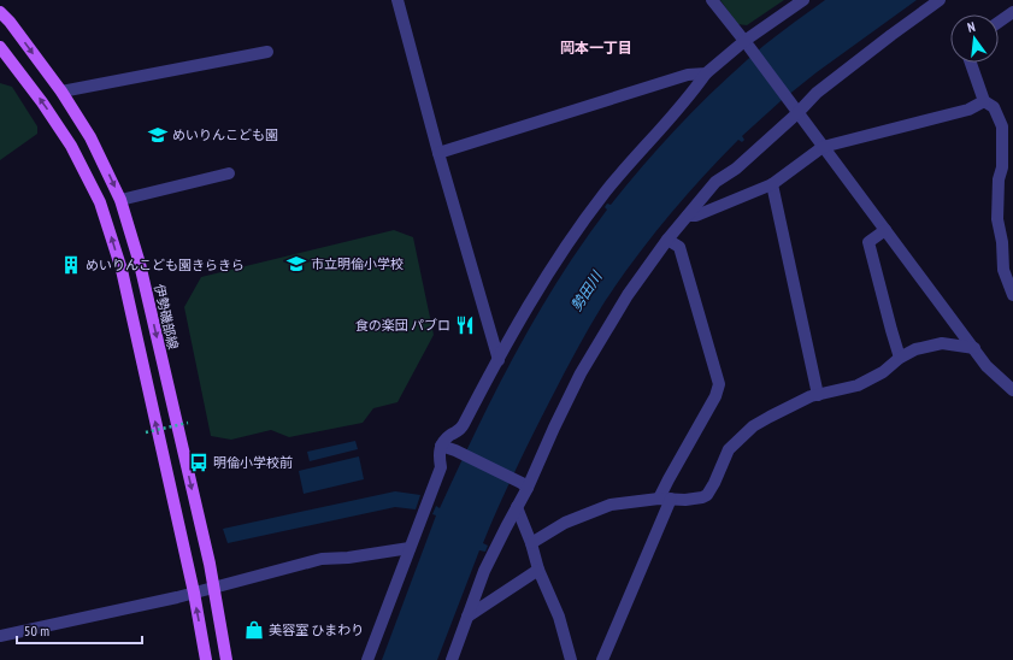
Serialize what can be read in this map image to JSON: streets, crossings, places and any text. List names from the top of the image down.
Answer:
{
  "streets": {
    "main road": ["伊勢磯部線"]
  },
  "districts": ["岡本一丁目"],
  "water": ["勢田川"],
  "places": {
    "school or university": ["めいりんこども園", "市立明倫小学校"],
    "building": ["めいりんこども園きらきら"],
    "restaurant": ["食の楽団 パブロ"],
    "bus stop": ["明倫小学校前"],
    "shop": ["美容室 ひまわり"]
  },
  "scale_bar": "50 m",
  "north": "top"
}
